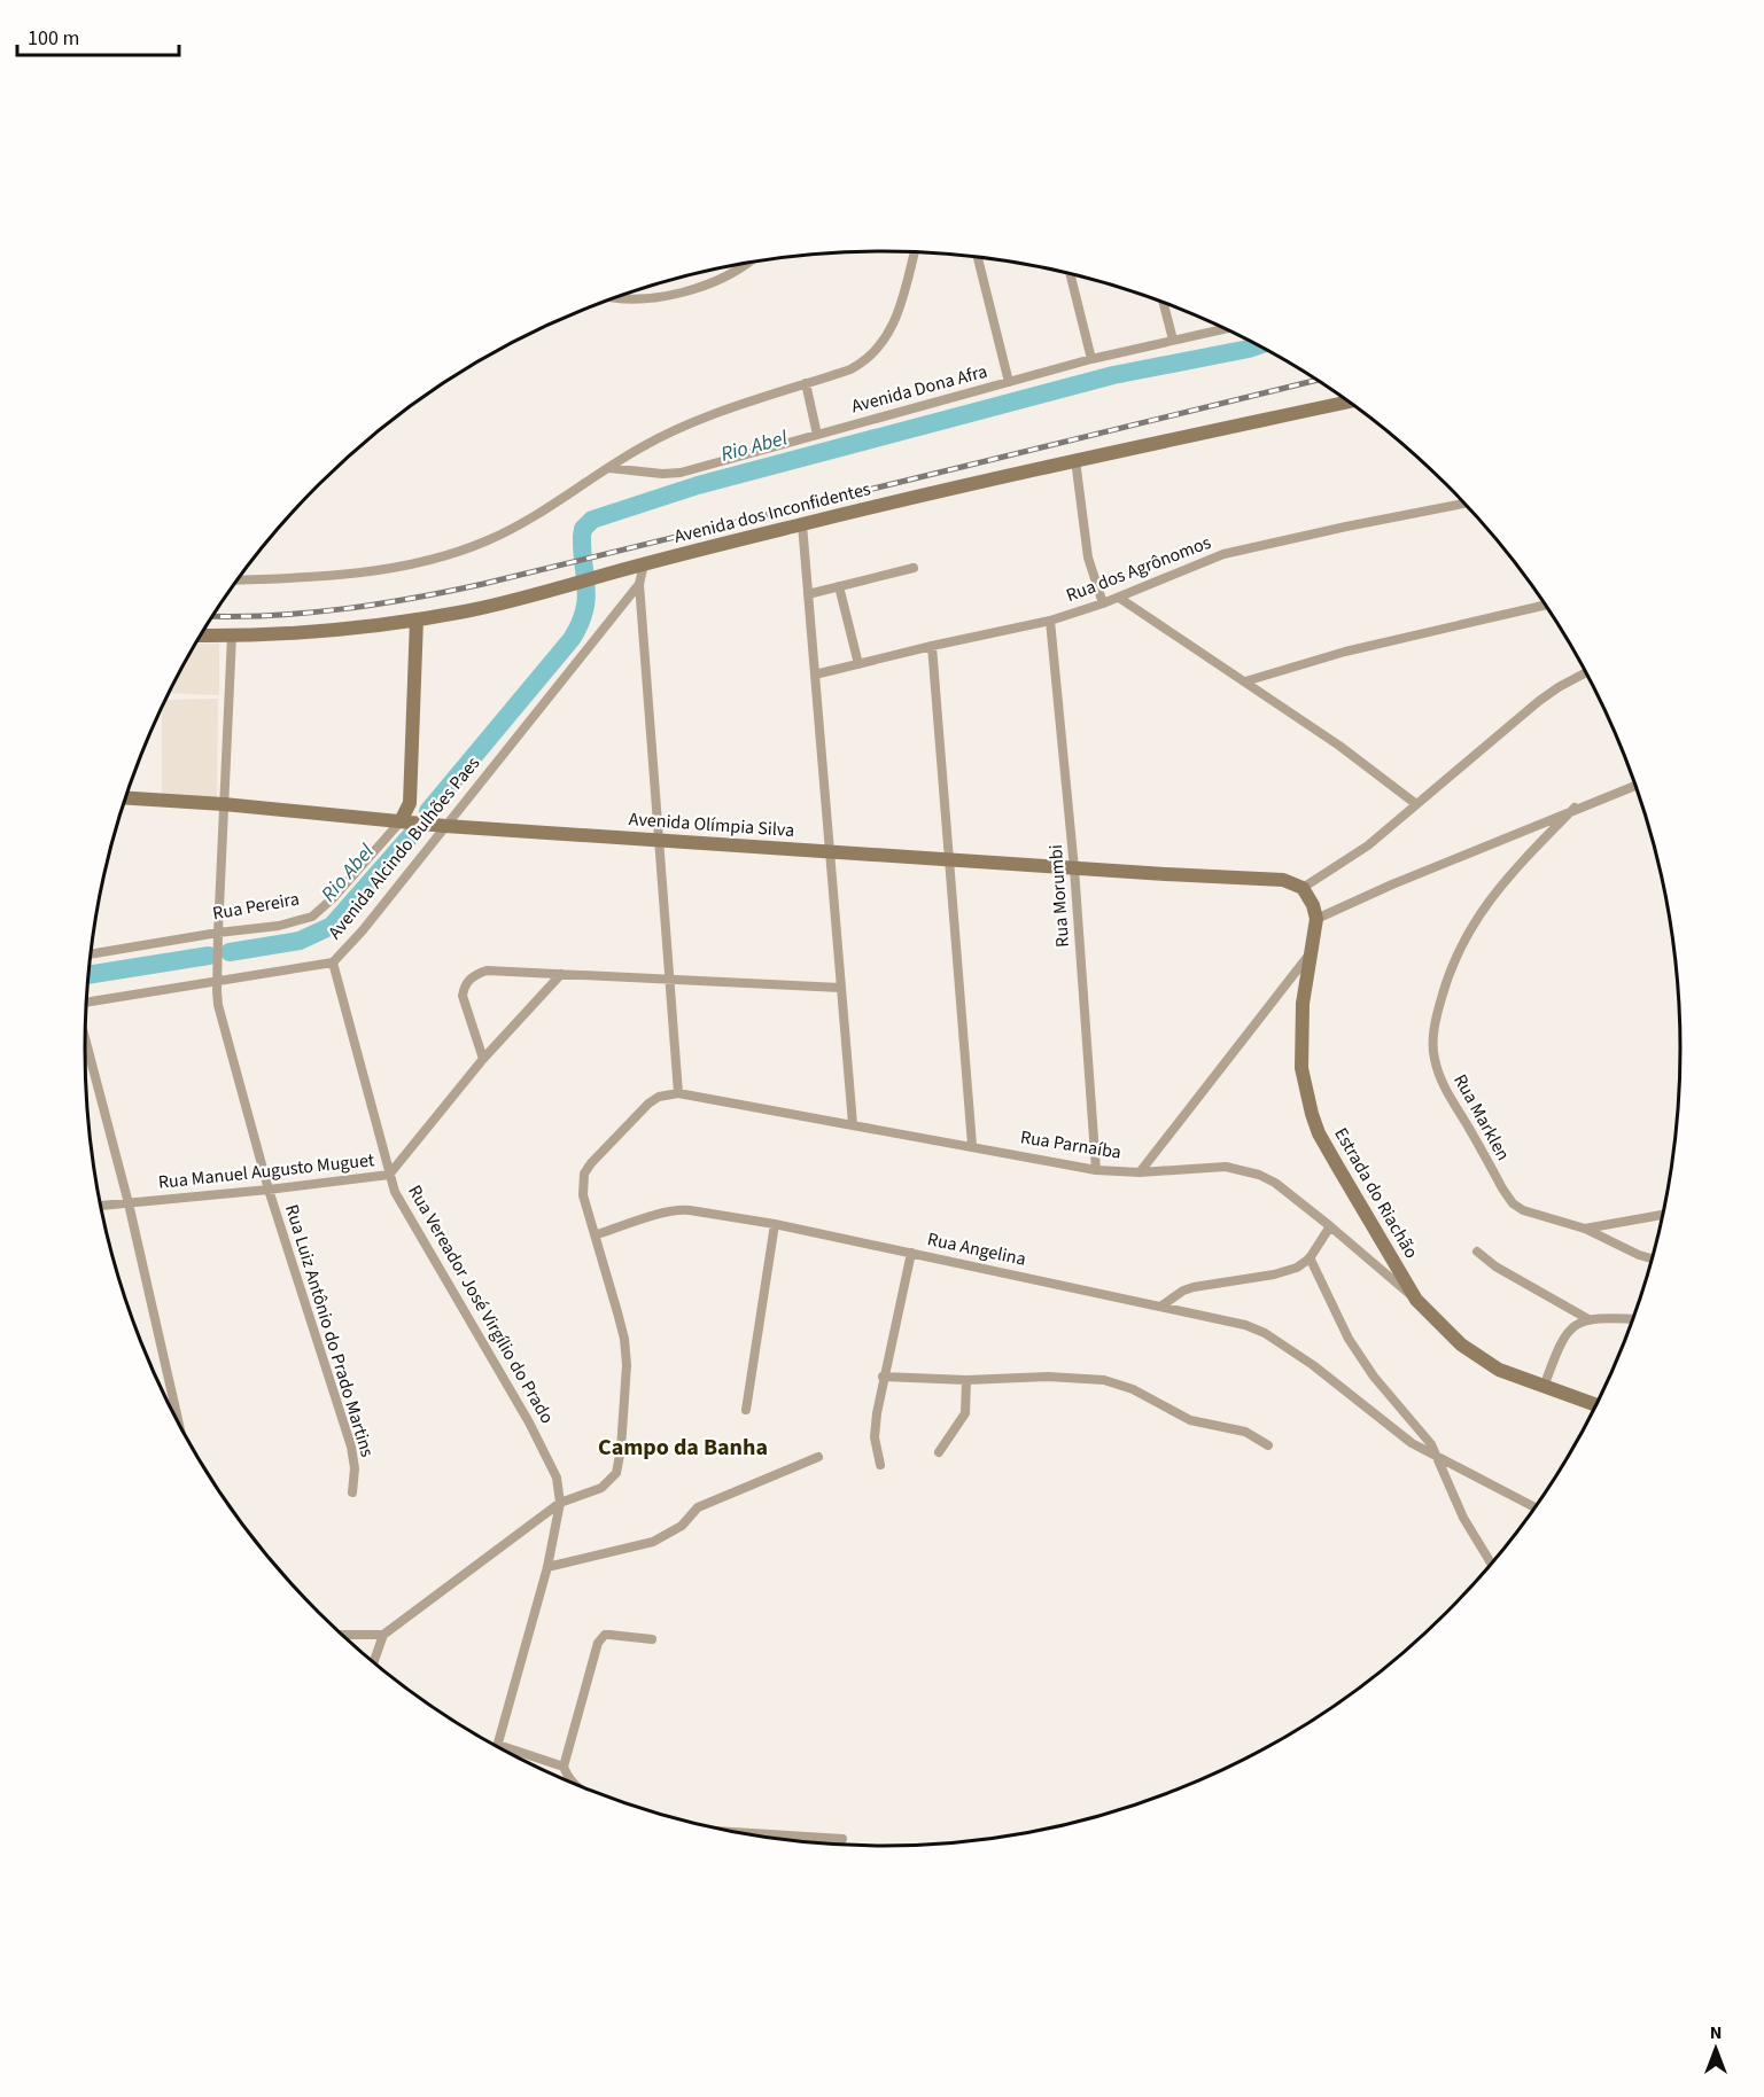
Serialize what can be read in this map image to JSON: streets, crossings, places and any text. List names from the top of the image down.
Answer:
{
  "streets": {
    "main road": [
      "Avenida dos Inconfidentes",
      "Avenida Olímpia Silva",
      "Rua Pereira",
      "Estrada do Riachão"
    ],
    "street": [
      "Avenida Dona Afra",
      "Rua dos Agrônomos",
      "Avenida Alcindo Bulhões Paes",
      "Rua Morumbi",
      "Rua Marklen",
      "Rua Parnaíba",
      "Rua Manuel Augusto Muguet",
      "Rua Angelina",
      "Rua Vereador José Virgílio do Prado",
      "Rua Luiz Antônio do Prado Martins"
    ]
  },
  "crossings": [
    ["Avenida dos Inconfidentes", "Rua Pereira"],
    ["Avenida dos Inconfidentes", "Rua Luiz Antônio do Prado Martins"],
    ["Rua dos Agrônomos", "Rua Morumbi"],
    ["Avenida Olímpia Silva", "Avenida Alcindo Bulhões Paes"],
    ["Avenida Olímpia Silva", "Rua Morumbi"],
    ["Avenida Olímpia Silva", "Rua Pereira"],
    ["Avenida Olímpia Silva", "Rua Luiz Antônio do Prado Martins"],
    ["Avenida Alcindo Bulhões Paes", "Rua Vereador José Virgílio do Prado"],
    ["Avenida Alcindo Bulhões Paes", "Rua Luiz Antônio do Prado Martins"],
    ["Rua Morumbi", "Rua Parnaíba"],
    ["Rua Pereira", "Rua Luiz Antônio do Prado Martins"],
    ["Rua Parnaíba", "Estrada do Riachão"],
    ["Rua Manuel Augusto Muguet", "Rua Vereador José Virgílio do Prado"],
    ["Rua Manuel Augusto Muguet", "Rua Luiz Antônio do Prado Martins"]
  ],
  "districts": ["Campo da Banha"],
  "water": ["Rio Abel"],
  "scale_bar": "100 m",
  "north": "top"
}
